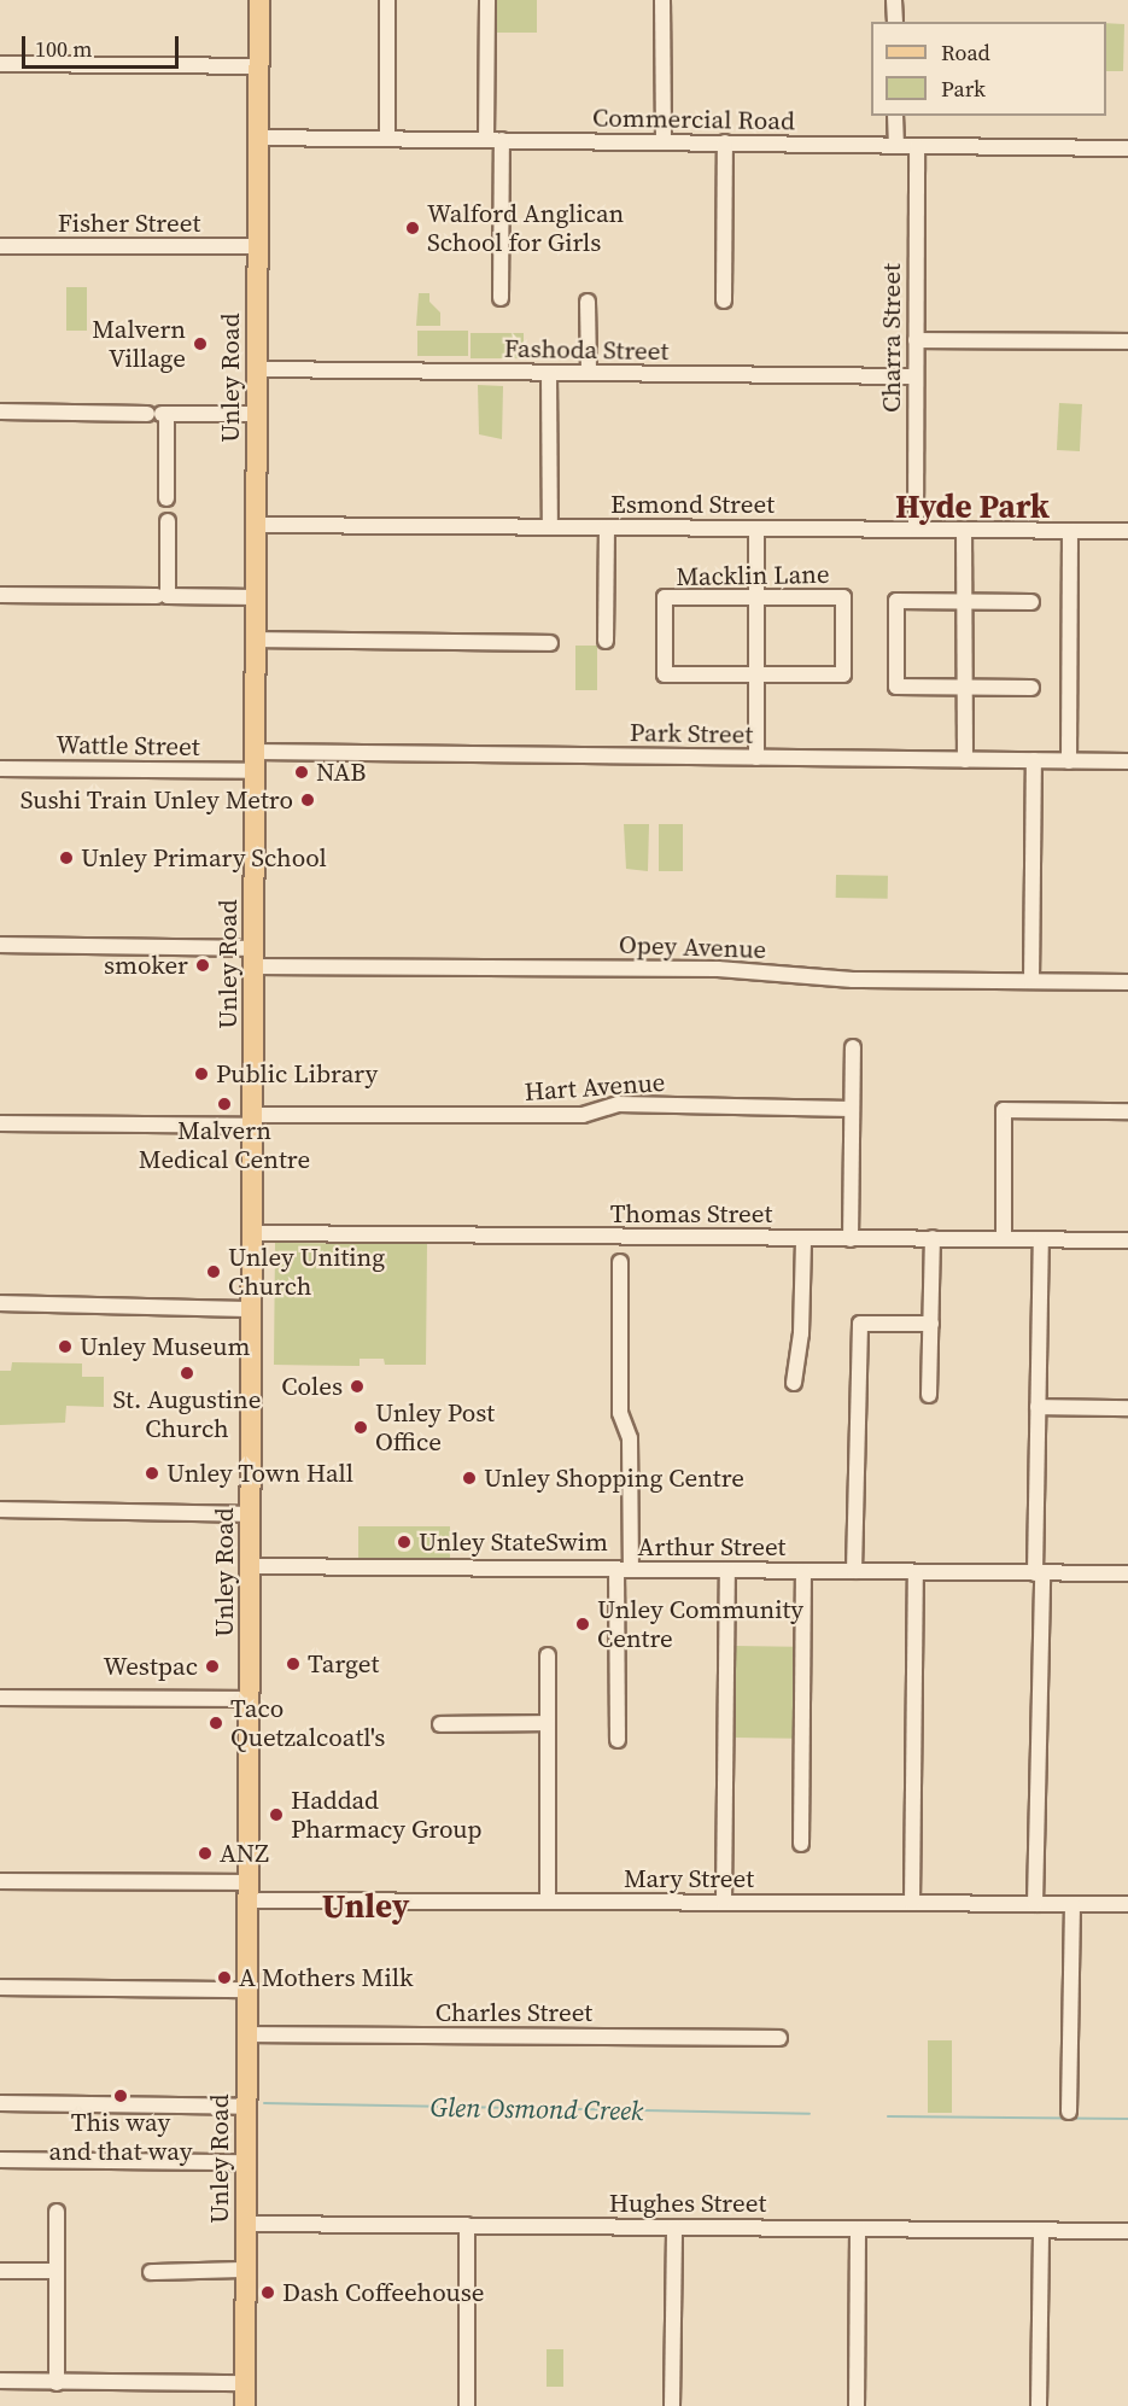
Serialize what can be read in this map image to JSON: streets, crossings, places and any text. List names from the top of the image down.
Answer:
{
  "streets": {
    "main road": ["Unley Road"],
    "street": [
      "Commercial Road",
      "Fisher Street",
      "Charra Street",
      "Fashoda Street",
      "Esmond Street",
      "Macklin Lane",
      "Park Street",
      "Wattle Street",
      "Opey Avenue",
      "Hart Avenue",
      "Thomas Street",
      "Arthur Street",
      "Mary Street",
      "Charles Street",
      "Hughes Street"
    ]
  },
  "crossings": [
    ["Commercial Road", "Charra Street"],
    ["Commercial Road", "Unley Road"],
    ["Fisher Street", "Unley Road"],
    ["Charra Street", "Fashoda Street"],
    ["Charra Street", "Esmond Street"],
    ["Fashoda Street", "Unley Road"],
    ["Unley Road", "Esmond Street"],
    ["Unley Road", "Park Street"],
    ["Unley Road", "Wattle Street"],
    ["Unley Road", "Opey Avenue"],
    ["Unley Road", "Hart Avenue"],
    ["Unley Road", "Thomas Street"],
    ["Unley Road", "Arthur Street"],
    ["Unley Road", "Mary Street"],
    ["Unley Road", "Charles Street"],
    ["Unley Road", "Hughes Street"],
    ["Park Street", "Wattle Street"]
  ],
  "districts": ["Hyde Park", "Unley"],
  "water": ["Glen Osmond Creek"],
  "places": [
    "Walford Anglican School for Girls",
    "Malvern Village",
    "NAB",
    "Sushi Train Unley Metro",
    "Unley Primary School",
    "smoker",
    "Public Library",
    "Malvern Medical Centre",
    "Unley Uniting Church",
    "Unley Museum",
    "St. Augustine Church",
    "Coles",
    "Unley Post Office",
    "Unley Town Hall",
    "Unley Shopping Centre",
    "Unley StateSwim",
    "Unley Community Centre",
    "Target",
    "Westpac",
    "Taco Quetzalcoatl's",
    "Haddad Pharmacy Group",
    "ANZ",
    "A Mothers Milk",
    "This way and that way",
    "Dash Coffeehouse"
  ],
  "legend": ["Road", "Park"],
  "scale_bar": "100 m"
}
